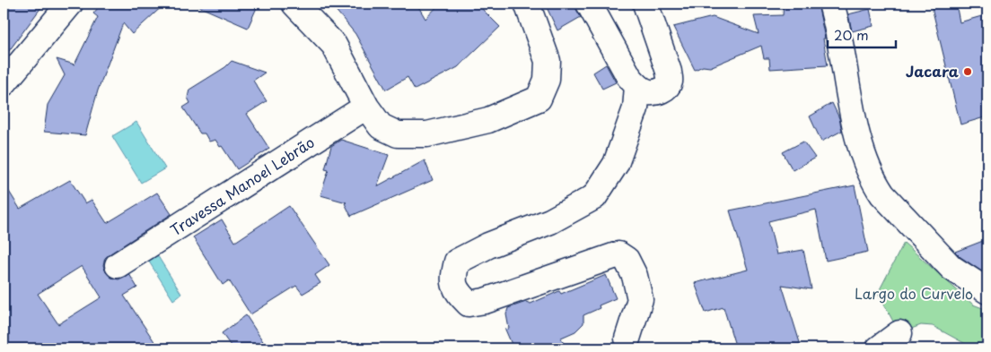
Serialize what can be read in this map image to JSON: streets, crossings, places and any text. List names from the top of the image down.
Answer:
{
  "streets": {
    "street": ["Travessa Manoel Lebrão"]
  },
  "parks": ["Largo do Curvelo"],
  "places": ["Jacara"],
  "scale_bar": "20 m"
}
